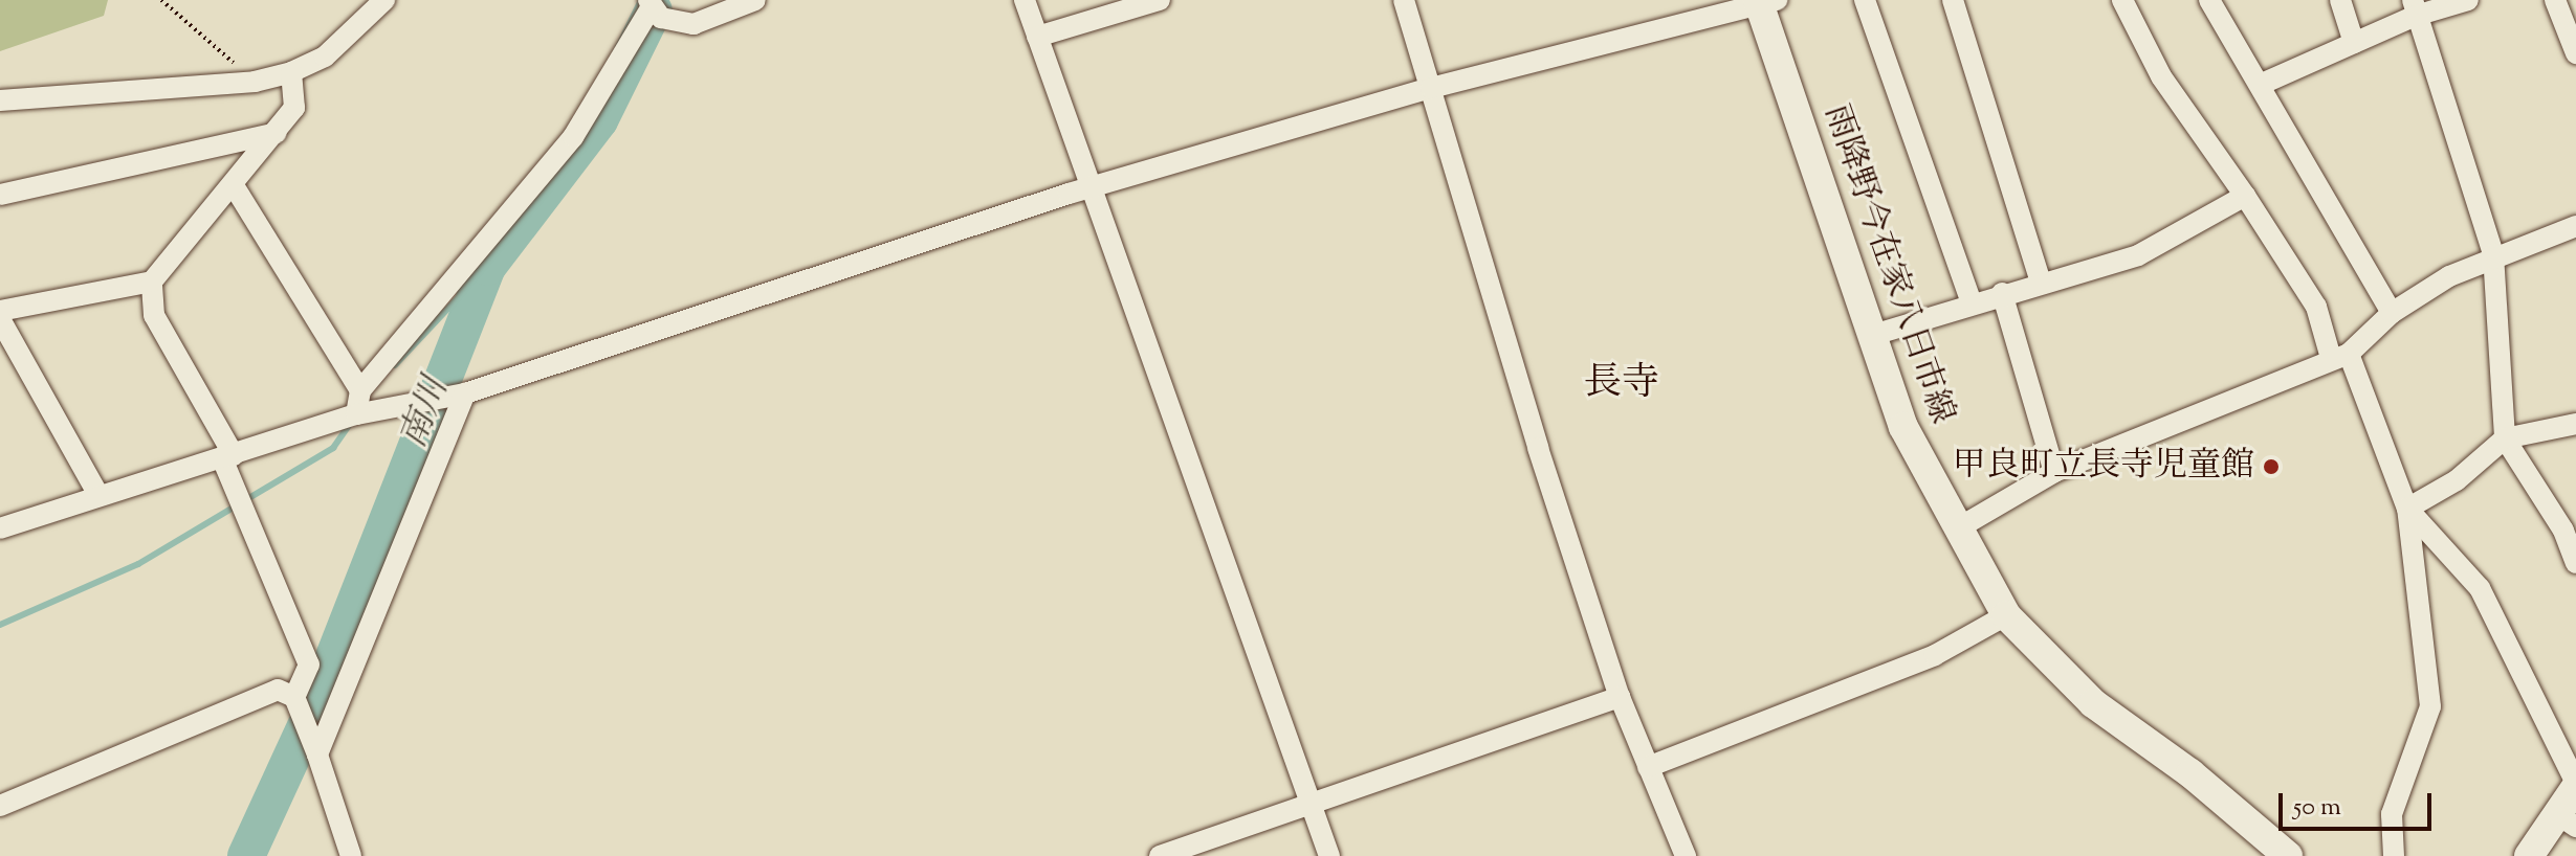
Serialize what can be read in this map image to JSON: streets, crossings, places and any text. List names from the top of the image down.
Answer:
{
  "streets": {
    "main road": ["雨降野今在家八日市線"]
  },
  "districts": ["長寺"],
  "water": ["南川"],
  "places": ["甲良町立長寺児童館"],
  "scale_bar": "50 m"
}
